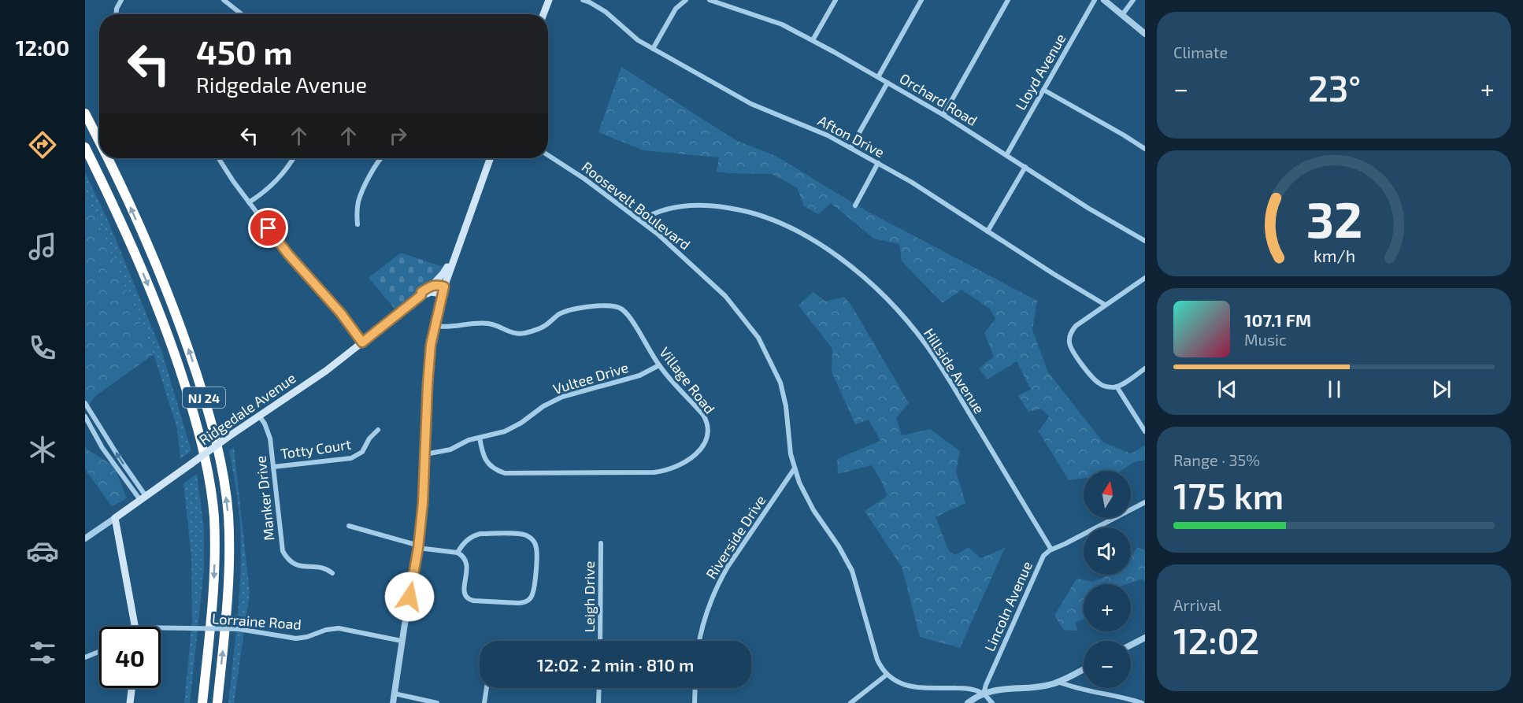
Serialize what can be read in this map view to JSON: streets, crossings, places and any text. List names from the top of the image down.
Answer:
{
  "streets": {
    "highway": ["NJ 24"],
    "main road": ["Ridgedale Avenue"],
    "street": [
      "Lloyd Avenue",
      "Orchard Road",
      "Afton Drive",
      "Roosevelt Boulevard",
      "Hillside Avenue",
      "Vultee Drive",
      "Village Road",
      "Totty Court",
      "Manker Drive",
      "Riverside Drive",
      "Leigh Drive",
      "Lincoln Avenue",
      "Lorraine Road"
    ]
  },
  "crossings": [
    ["Lloyd Avenue", "Orchard Road"],
    ["Roosevelt Boulevard", "Hillside Avenue"],
    ["Roosevelt Boulevard", "Riverside Drive"],
    ["Hillside Avenue", "Lincoln Avenue"],
    ["Vultee Drive", "Village Road"],
    ["Ridgedale Avenue", "Manker Drive"],
    ["Totty Court", "Manker Drive"]
  ],
  "north": "top",
  "page": {
    "tabs": "12:00",
    "tile": [
      "Climate",
      ["Range · 35%", "175 km"],
      ["Arrival", "12:02"]
    ],
    "turn": ["450 m", "Ridgedale Avenue"],
    "heat": ["−", "23°", "+"],
    "song": ["107.1 FM", "Music"],
    "map_buttons": ["+", "−"],
    "limit": "40",
    "trip": "12:02 · 2 min · 810 m",
    "gauge": ["32", "km/h"]
  }
}
